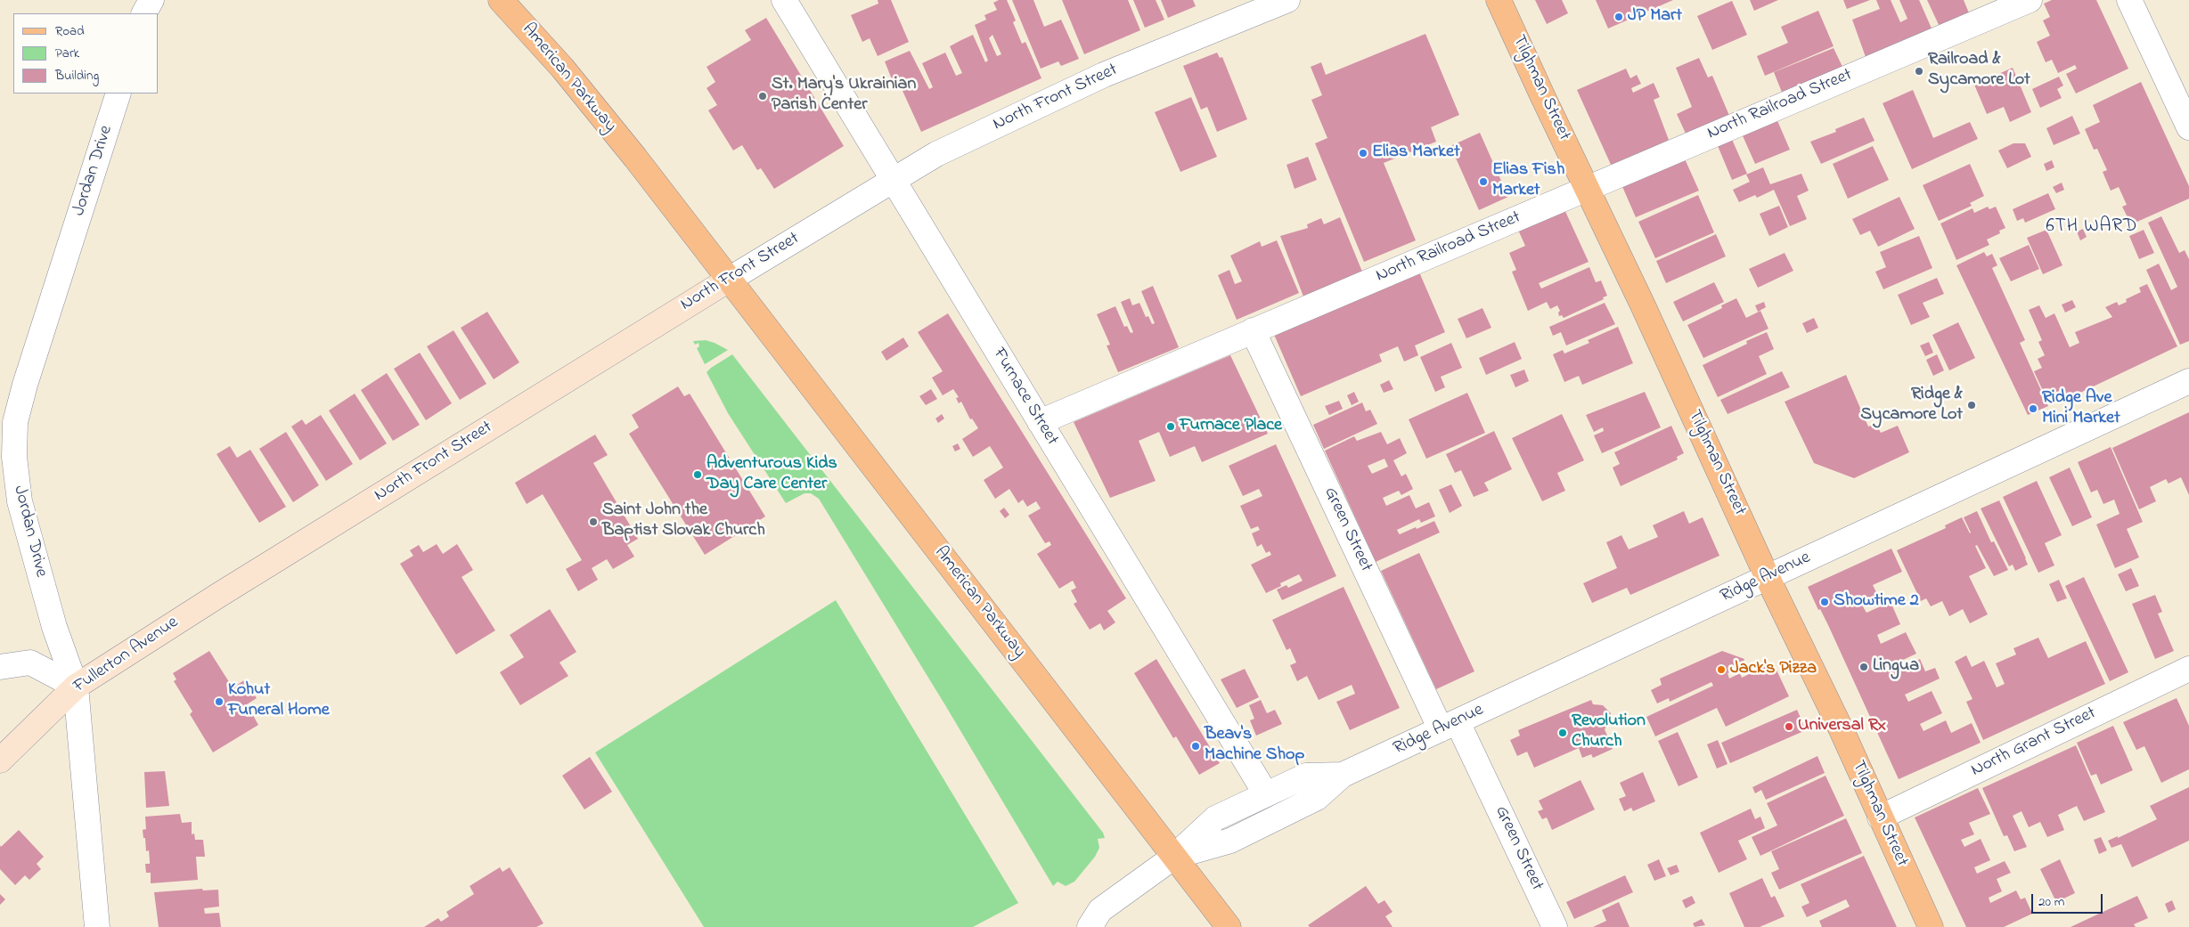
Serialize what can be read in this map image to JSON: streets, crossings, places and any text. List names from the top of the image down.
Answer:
{
  "streets": {
    "main road": [
      "American Parkway",
      "Tilghman Street",
      "North Front Street",
      "Fullerton Avenue"
    ],
    "street": [
      "North Railroad Street",
      "Jordan Drive",
      "Furnace Street",
      "Green Street",
      "Ridge Avenue",
      "North Grant Street"
    ]
  },
  "crossings": [
    ["American Parkway", "North Front Street"],
    ["American Parkway", "Ridge Avenue"],
    ["Tilghman Street", "North Railroad Street"],
    ["Tilghman Street", "Ridge Avenue"],
    ["Tilghman Street", "North Grant Street"],
    ["North Front Street", "Furnace Street"],
    ["North Front Street", "Fullerton Avenue"],
    ["North Railroad Street", "Furnace Street"],
    ["North Railroad Street", "Green Street"],
    ["Jordan Drive", "Fullerton Avenue"],
    ["Furnace Street", "Ridge Avenue"],
    ["Green Street", "Ridge Avenue"]
  ],
  "districts": ["6TH WARD"],
  "places": [
    "JP Mart",
    "Railroad & Sycamore Lot",
    "St. Mary's Ukrainian Parish Center",
    "Elias Market",
    "Elias Fish Market",
    "Ridge & Sycamore Lot",
    "Ridge Ave Mini Market",
    "Furnace Place",
    "Adventurous Kids Day Care Center",
    "Saint John the Baptist Slovak Church",
    "Showtime 2",
    "Lingua",
    "Jack's Pizza",
    "Kohut Funeral Home",
    "Universal Rx",
    "Revolution Church",
    "Beav's Machine Shop"
  ],
  "legend": ["Road", "Park", "Building"],
  "scale_bar": "20 m"
}
